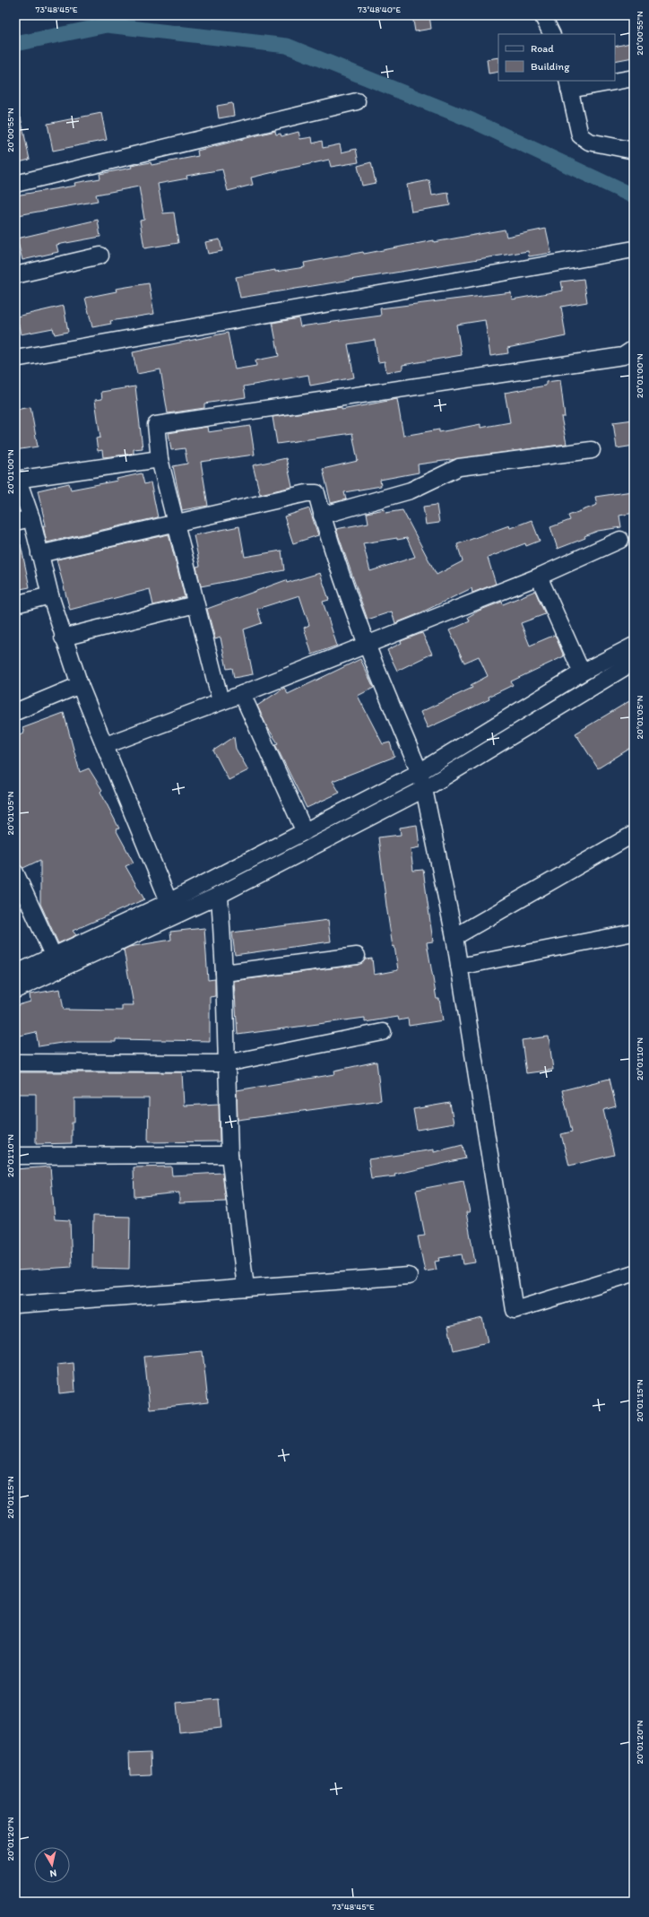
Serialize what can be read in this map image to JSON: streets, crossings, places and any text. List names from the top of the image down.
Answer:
{
  "legend": ["Road", "Building"],
  "north": "bottom",
  "coordinates": [
    "73°48'45\"E",
    "73°48'40\"E",
    "20°00'55\"N",
    "20°01'00\"N",
    "20°01'05\"N",
    "20°01'10\"N",
    "20°01'15\"N",
    "20°01'20\"N"
  ]
}
